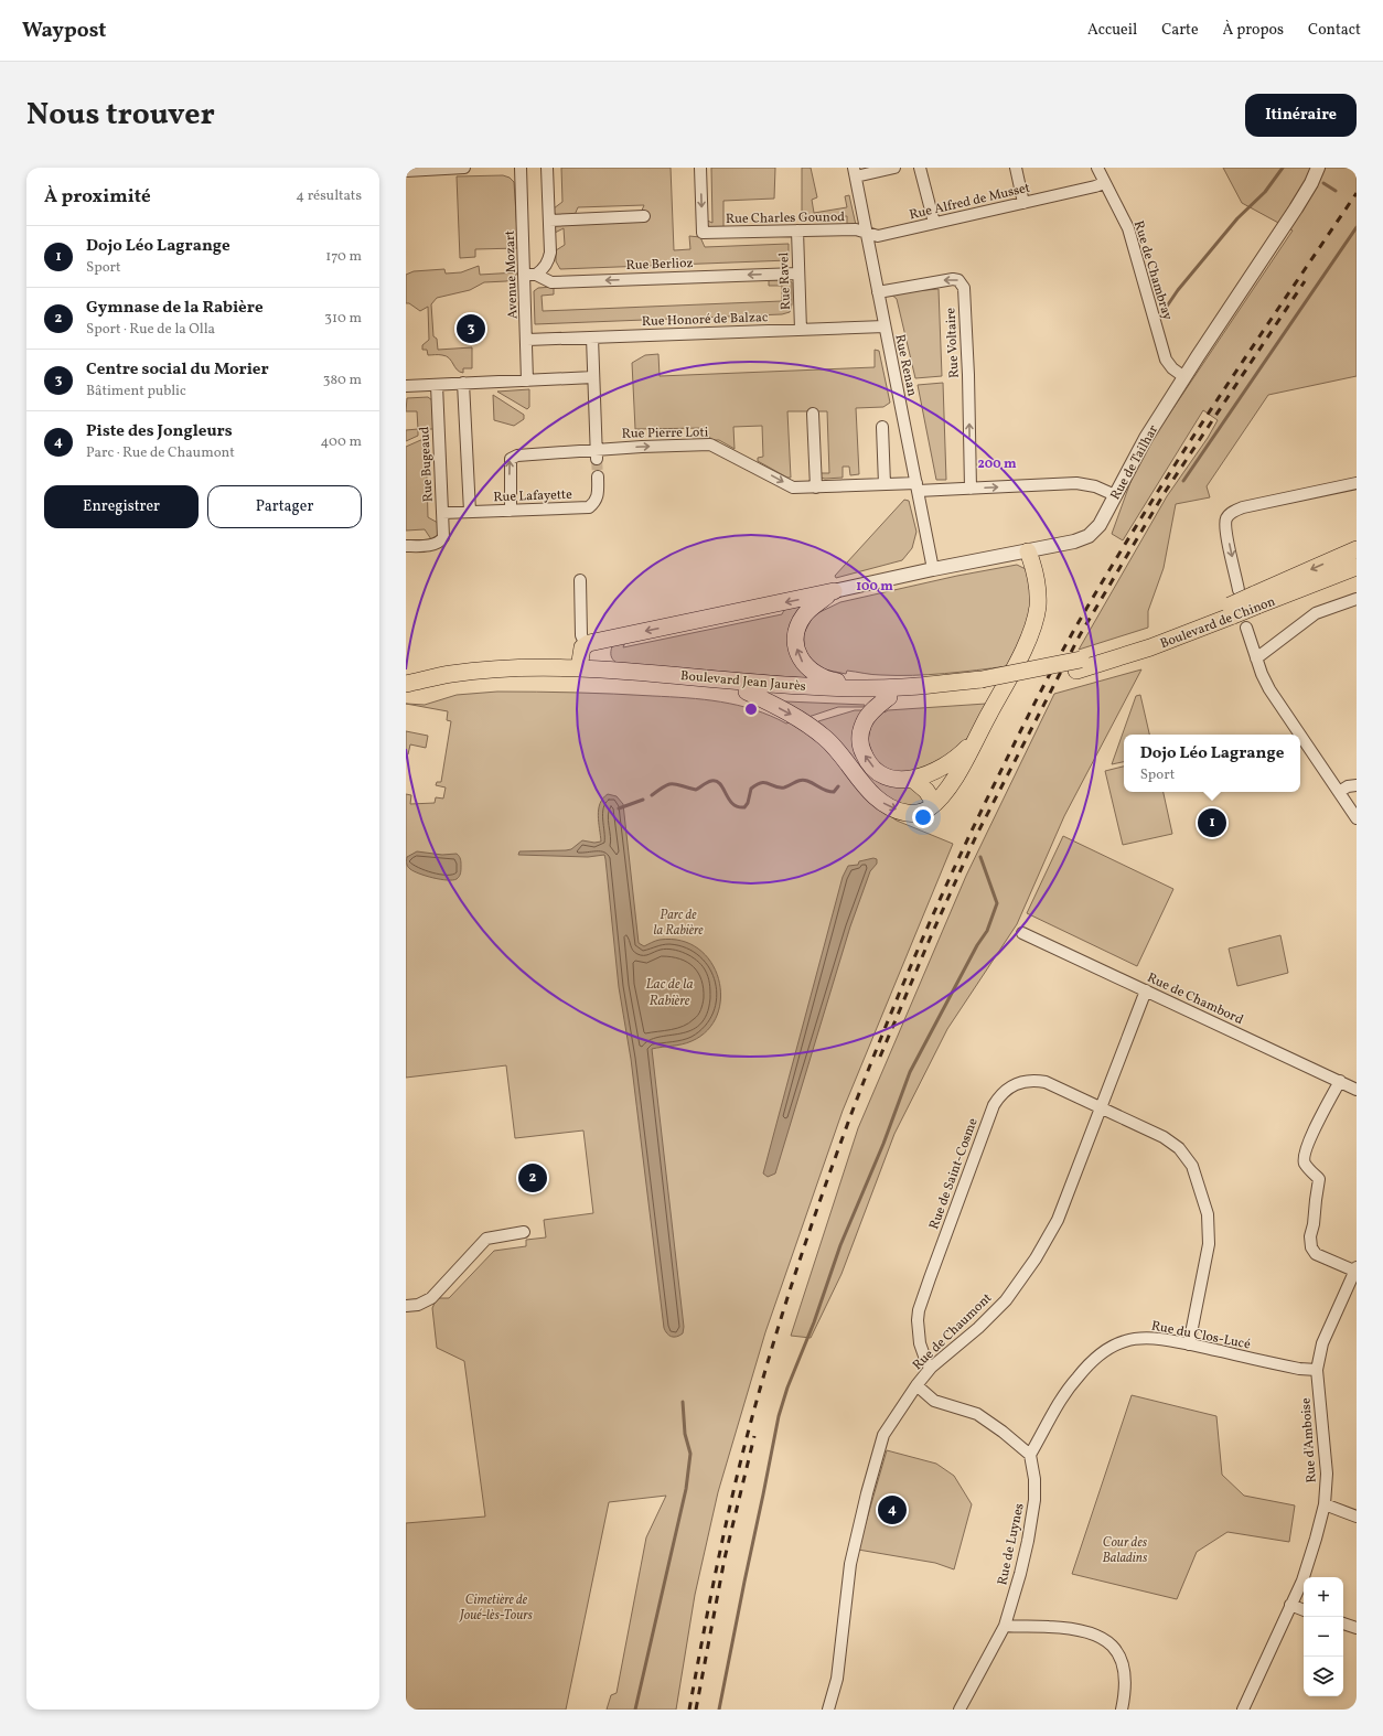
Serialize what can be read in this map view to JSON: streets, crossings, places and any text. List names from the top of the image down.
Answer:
{
  "streets": {
    "main road": ["Boulevard de Chinon", "Boulevard Jean Jaurès"],
    "street": [
      "Rue Alfred de Musset",
      "Rue Charles Gounod",
      "Rue Berlioz",
      "Rue de Chambray",
      "Avenue Mozart",
      "Rue Ravel",
      "Rue Honoré de Balzac",
      "Rue Voltaire",
      "Rue Renan",
      "Rue Pierre Loti",
      "Rue de Tailhar",
      "Rue Bugeaud",
      "Rue Lafayette",
      "Rue de Chambord",
      "Rue de Saint-Cosme",
      "Rue de Chaumont",
      "Rue du Clos-Lucé",
      "Rue d'Amboise",
      "Rue de Luynes"
    ]
  },
  "crossings": [
    ["Rue Alfred de Musset", "Rue Charles Gounod"],
    ["Rue Alfred de Musset", "Rue de Chambray"],
    ["Rue Alfred de Musset", "Rue Renan"],
    ["Rue Charles Gounod", "Rue Ravel"],
    ["Rue Charles Gounod", "Rue Renan"],
    ["Rue Berlioz", "Avenue Mozart"],
    ["Rue Berlioz", "Rue Ravel"],
    ["Rue de Chambray", "Rue de Tailhar"],
    ["Avenue Mozart", "Rue Honoré de Balzac"],
    ["Rue Ravel", "Rue Honoré de Balzac"],
    ["Rue Honoré de Balzac", "Rue Renan"],
    ["Rue Voltaire", "Rue Renan"],
    ["Rue Voltaire", "Rue Pierre Loti"],
    ["Rue Renan", "Rue Pierre Loti"],
    ["Rue Renan", "Rue de Tailhar"],
    ["Rue Pierre Loti", "Rue de Tailhar"],
    ["Rue Pierre Loti", "Rue Lafayette"],
    ["Rue Bugeaud", "Rue Lafayette"],
    ["Boulevard de Chinon", "Boulevard Jean Jaurès"],
    ["Rue de Chambord", "Rue de Chaumont"],
    ["Rue de Saint-Cosme", "Rue de Chaumont"],
    ["Rue de Saint-Cosme", "Rue du Clos-Lucé"],
    ["Rue du Clos-Lucé", "Rue d'Amboise"],
    ["Rue du Clos-Lucé", "Rue de Luynes"]
  ],
  "one_way": ["Rue Pierre Loti"],
  "water": ["Lac de la Rabière"],
  "parks": ["Parc de la Rabière", "Cour des Baladins", "Cimetière de Joué-lès-Tours"],
  "page": {
    "header": "Waypost",
    "nav": [
      "Accueil",
      "Carte",
      "À propos",
      "Contact"
    ],
    "title": "Nous trouver",
    "buttons": [
      "Itinéraire",
      ["Enregistrer", "Partager"]
    ],
    "heading": ["À proximité", "4 résultats"],
    "list": [
      {
        "mark": "1",
        "name": "Dojo Léo Lagrange",
        "note": "Sport",
        "value": "170 m"
      },
      {
        "mark": "2",
        "name": "Gymnase de la Rabière",
        "note": "Sport · Rue de la Olla",
        "value": "310 m"
      },
      {
        "mark": "3",
        "name": "Centre social du Morier",
        "note": "Bâtiment public",
        "value": "380 m"
      },
      {
        "mark": "4",
        "name": "Piste des Jongleurs",
        "note": "Parc · Rue de Chaumont",
        "value": "400 m"
      }
    ],
    "pins": [
      "3",
      "1",
      "2",
      "4"
    ],
    "popup": ["Dojo Léo Lagrange", "Sport"],
    "map_buttons": ["+", "−"]
  },
  "rings": ["200 m", "100 m"]
}
